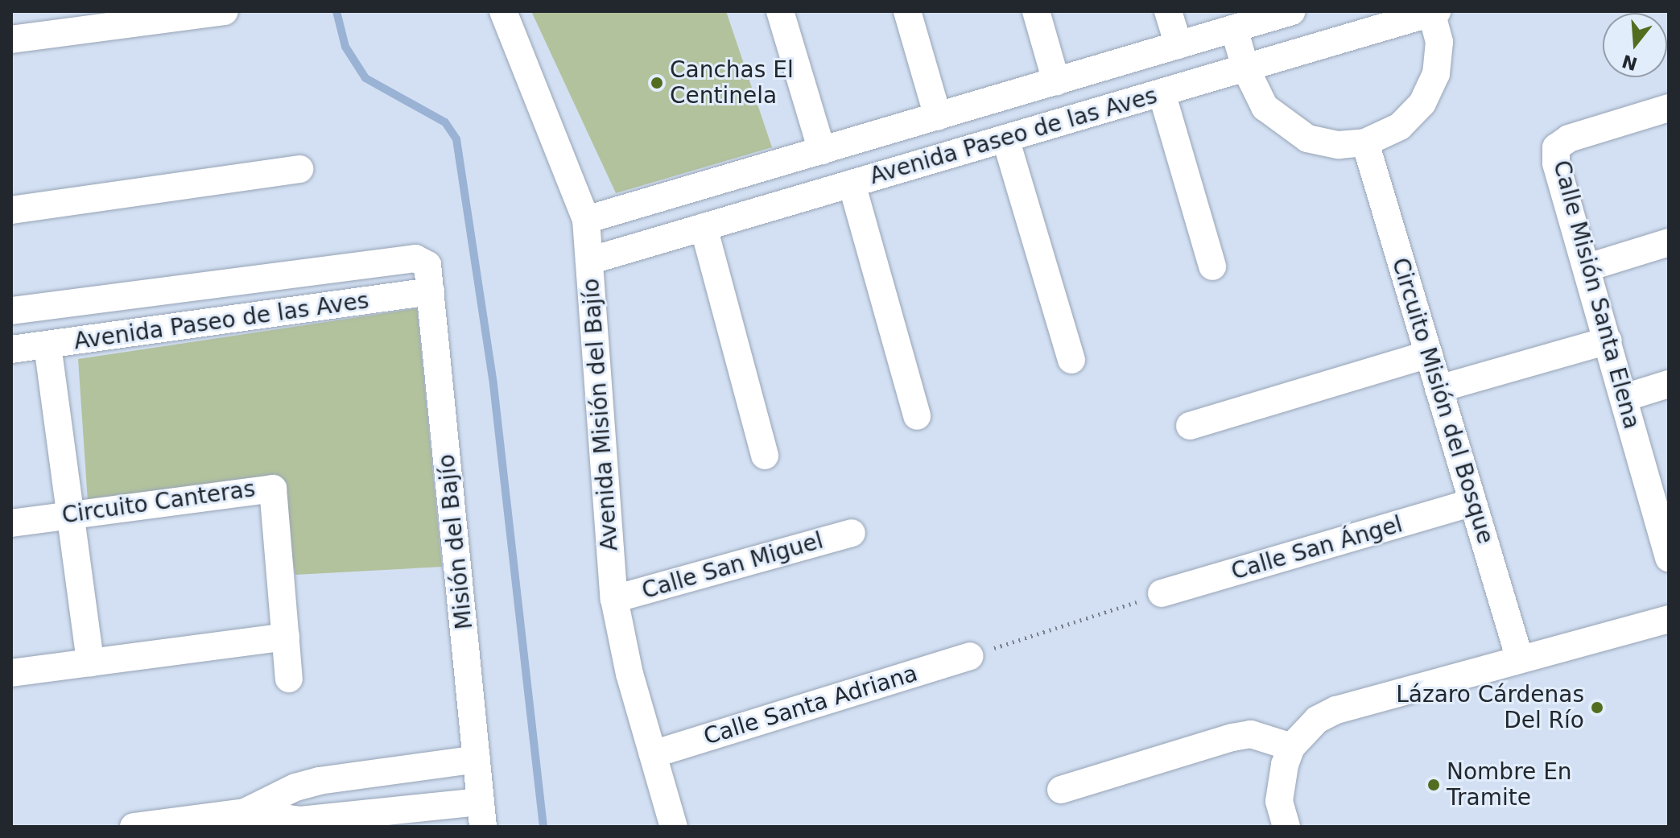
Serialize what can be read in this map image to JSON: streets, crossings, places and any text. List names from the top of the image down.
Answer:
{
  "streets": {
    "street": [
      "Avenida Paseo de las Aves",
      "Calle Misión Santa Elena",
      "Circuito Misión del Bosque",
      "Avenida Misión del Bajío",
      "Circuito Canteras",
      "Misión del Bajío",
      "Calle San Ángel",
      "Calle San Miguel",
      "Calle Santa Adriana"
    ]
  },
  "crossings": [
    ["Avenida Paseo de las Aves", "Avenida Misión del Bajío"],
    ["Avenida Paseo de las Aves", "Misión del Bajío"],
    ["Circuito Misión del Bosque", "Calle San Ángel"],
    ["Avenida Misión del Bajío", "Calle San Miguel"],
    ["Avenida Misión del Bajío", "Calle Santa Adriana"]
  ],
  "places": ["Canchas El Centinela", "Lázaro Cárdenas Del Río", "Nombre En Tramite"],
  "north": "bottom"
}
